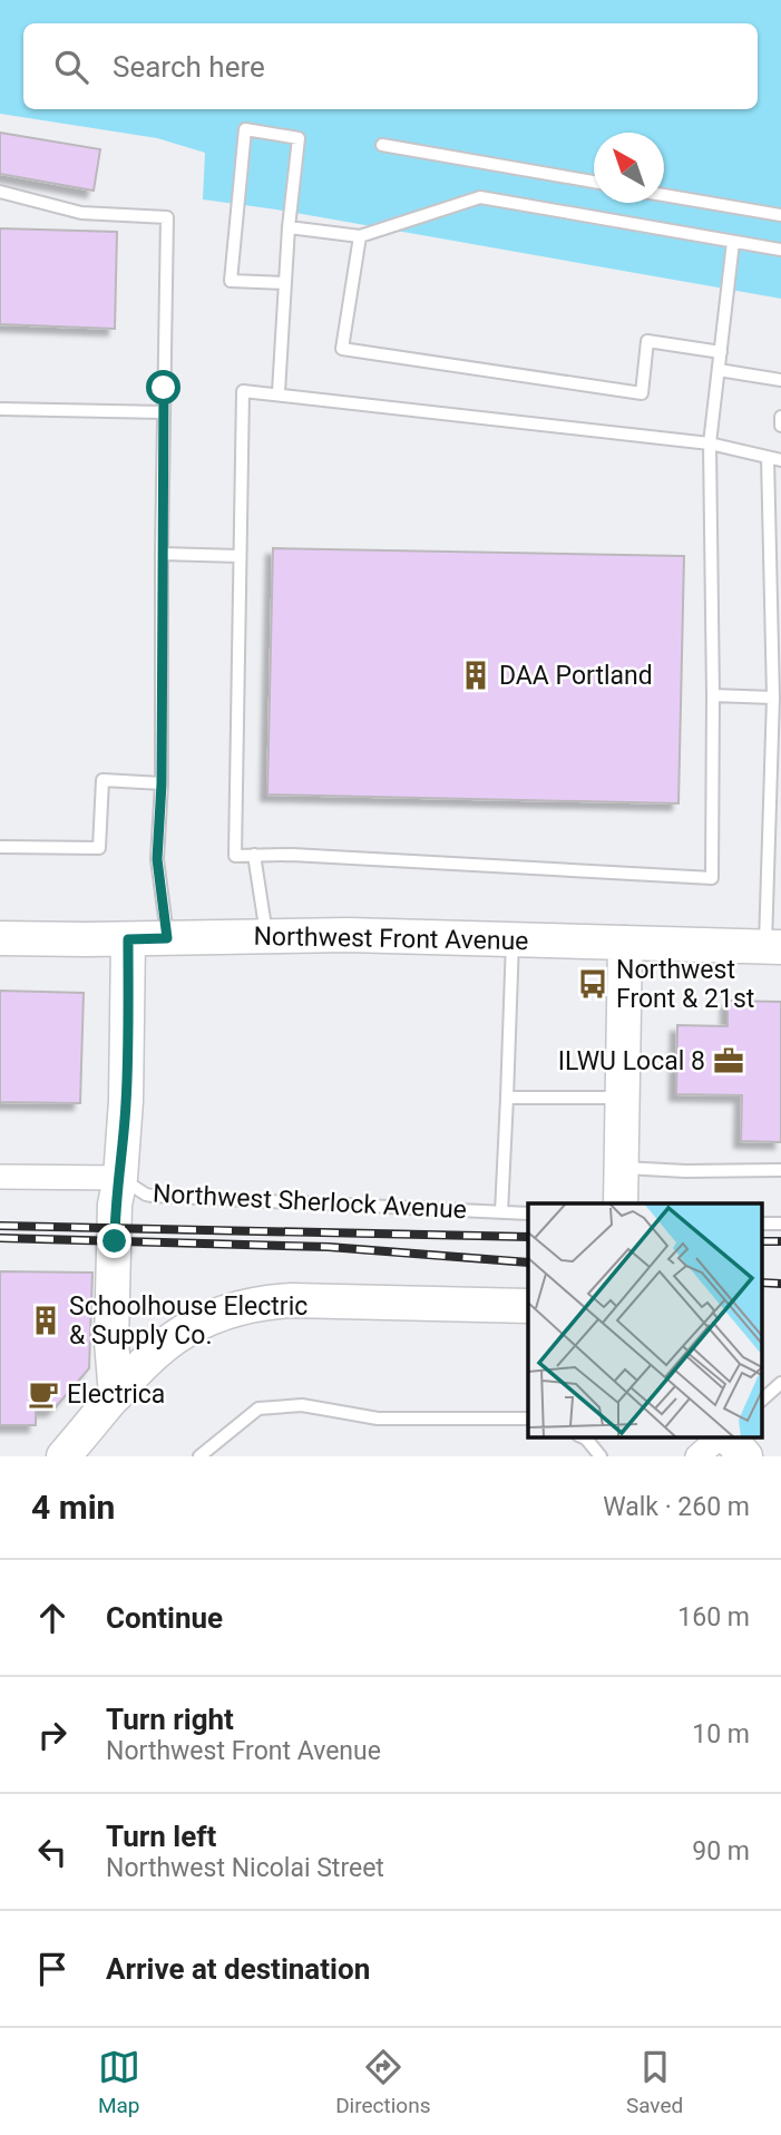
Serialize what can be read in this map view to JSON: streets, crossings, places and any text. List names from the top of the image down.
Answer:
{
  "streets": {
    "street": ["Northwest Front Avenue", "Northwest Sherlock Avenue"]
  },
  "places": {
    "building": ["DAA Portland", "Schoolhouse Electric & Supply Co."],
    "bus stop": ["Northwest Front & 21st"],
    "office": ["ILWU Local 8"],
    "cafe": ["Electrica"]
  },
  "north": "top left",
  "page": {
    "search": "Search here",
    "heading": ["4 min", "Walk · 260 m"],
    "list": [
      ["Continue", "160 m"],
      ["Turn right", "Northwest Front Avenue", "10 m"],
      ["Turn left", "Northwest Nicolai Street", "90 m"],
      "Arrive at destination"
    ],
    "nav": ["Map", "Directions", "Saved"]
  }
}
